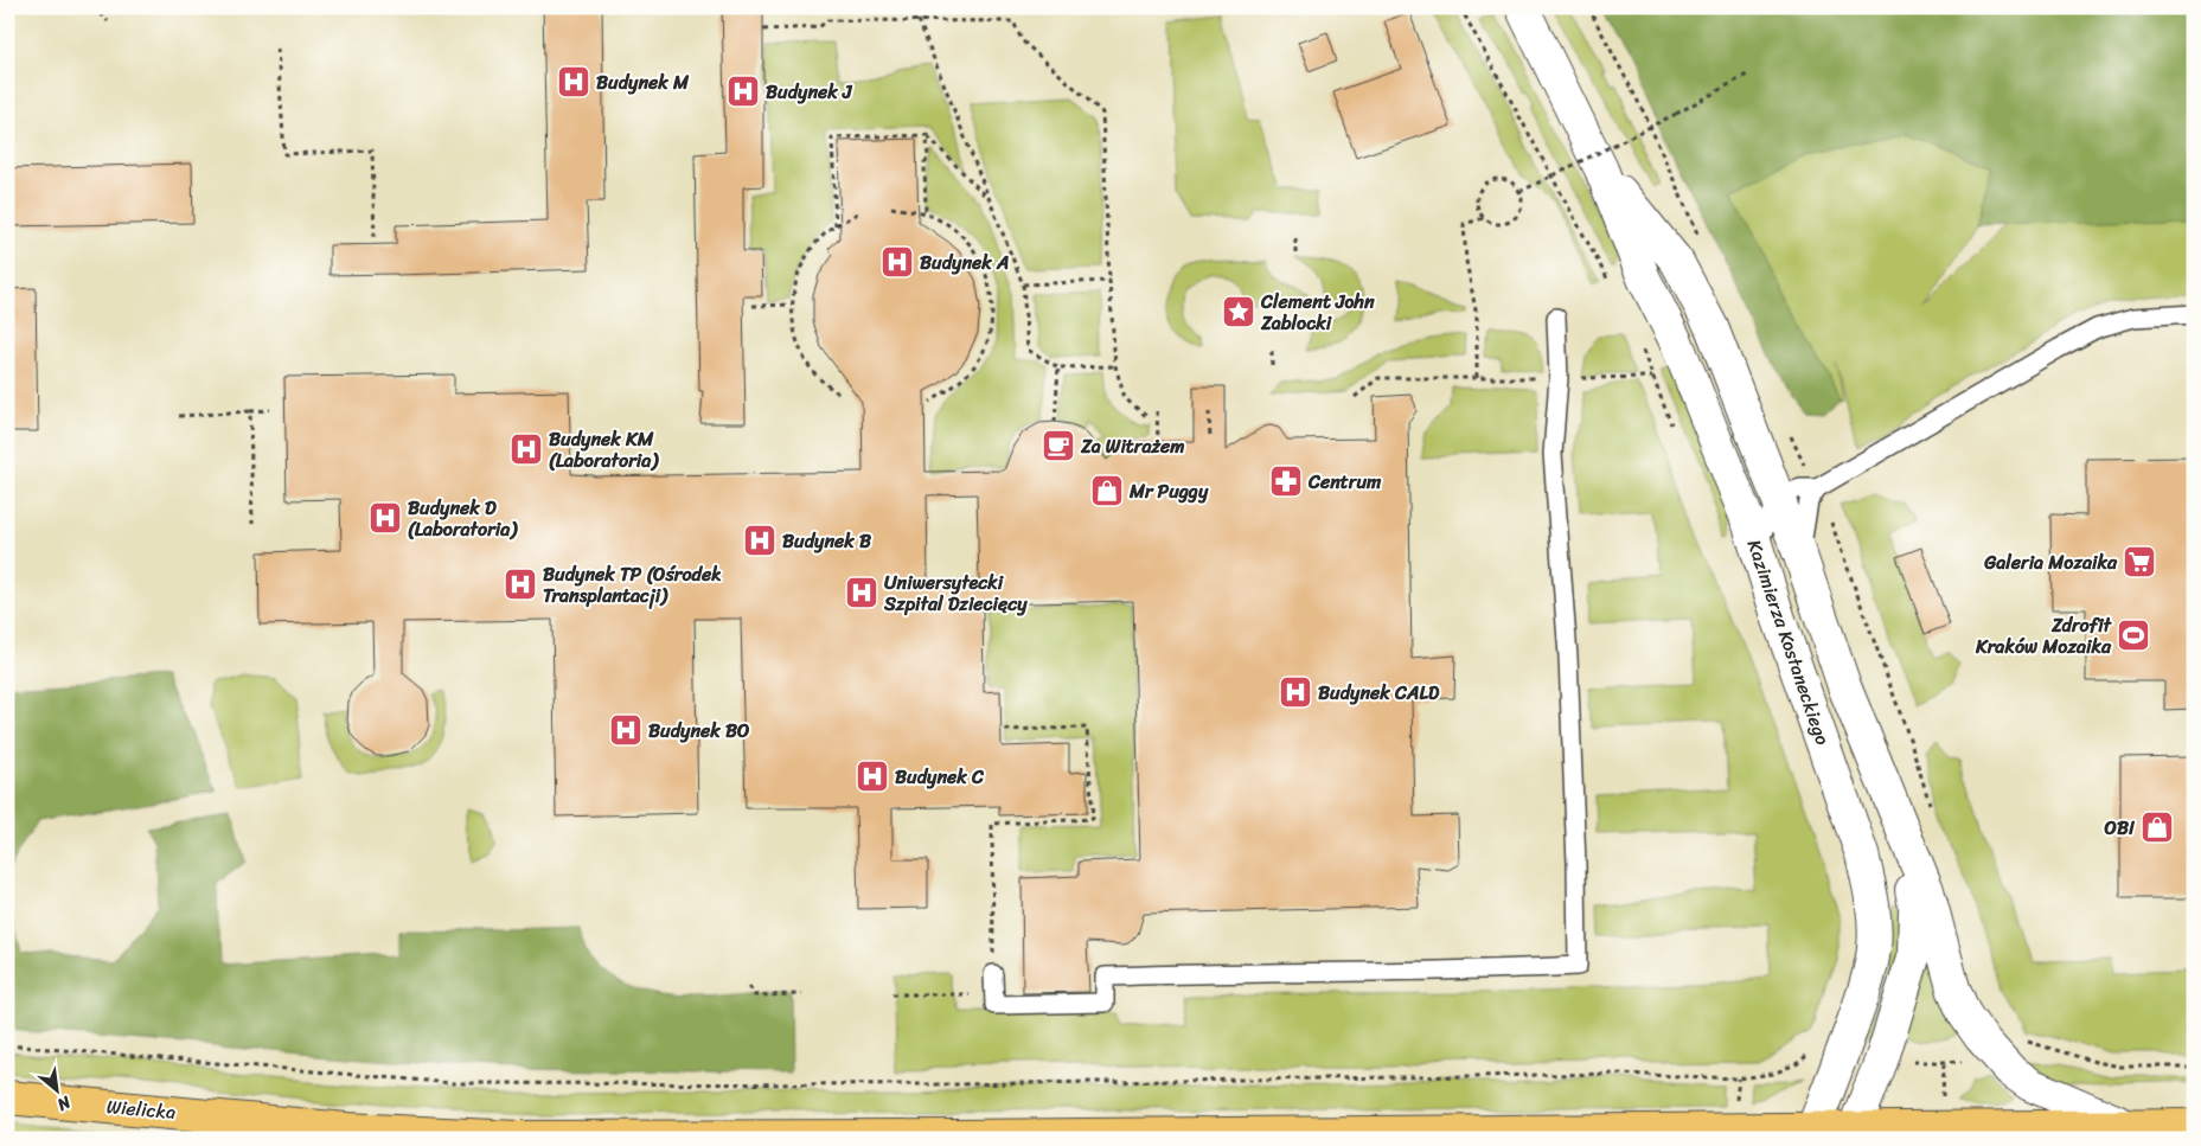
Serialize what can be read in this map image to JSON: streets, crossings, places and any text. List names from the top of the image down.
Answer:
{
  "streets": {
    "main road": ["Wielicka"],
    "street": ["Kazimierza Kostaneckiego"]
  },
  "crossings": [
    ["Kazimierza Kostaneckiego", "Wielicka"]
  ],
  "places": {
    "hospital": [
      "Budynek M",
      "Budynek J",
      "Budynek A",
      "Budynek KM (Laboratoria)",
      "Budynek D (Laboratoria)",
      "Budynek B",
      "Budynek TP (Ośrodek Transplantacji)",
      "Uniwersytecki Szpital Dziecięcy",
      "Budynek CALD",
      "Budynek BO",
      "Budynek C"
    ],
    "place": ["Clement John Zablocki"],
    "cafe": ["Za Witrażem"],
    "pharmacy": ["Centrum"],
    "shop": ["Mr Puggy", "OBI"],
    "supermarket": ["Galeria Mozaika"],
    "sports": ["Zdrofit Kraków Mozaika"]
  },
  "north": "bottom right"
}
